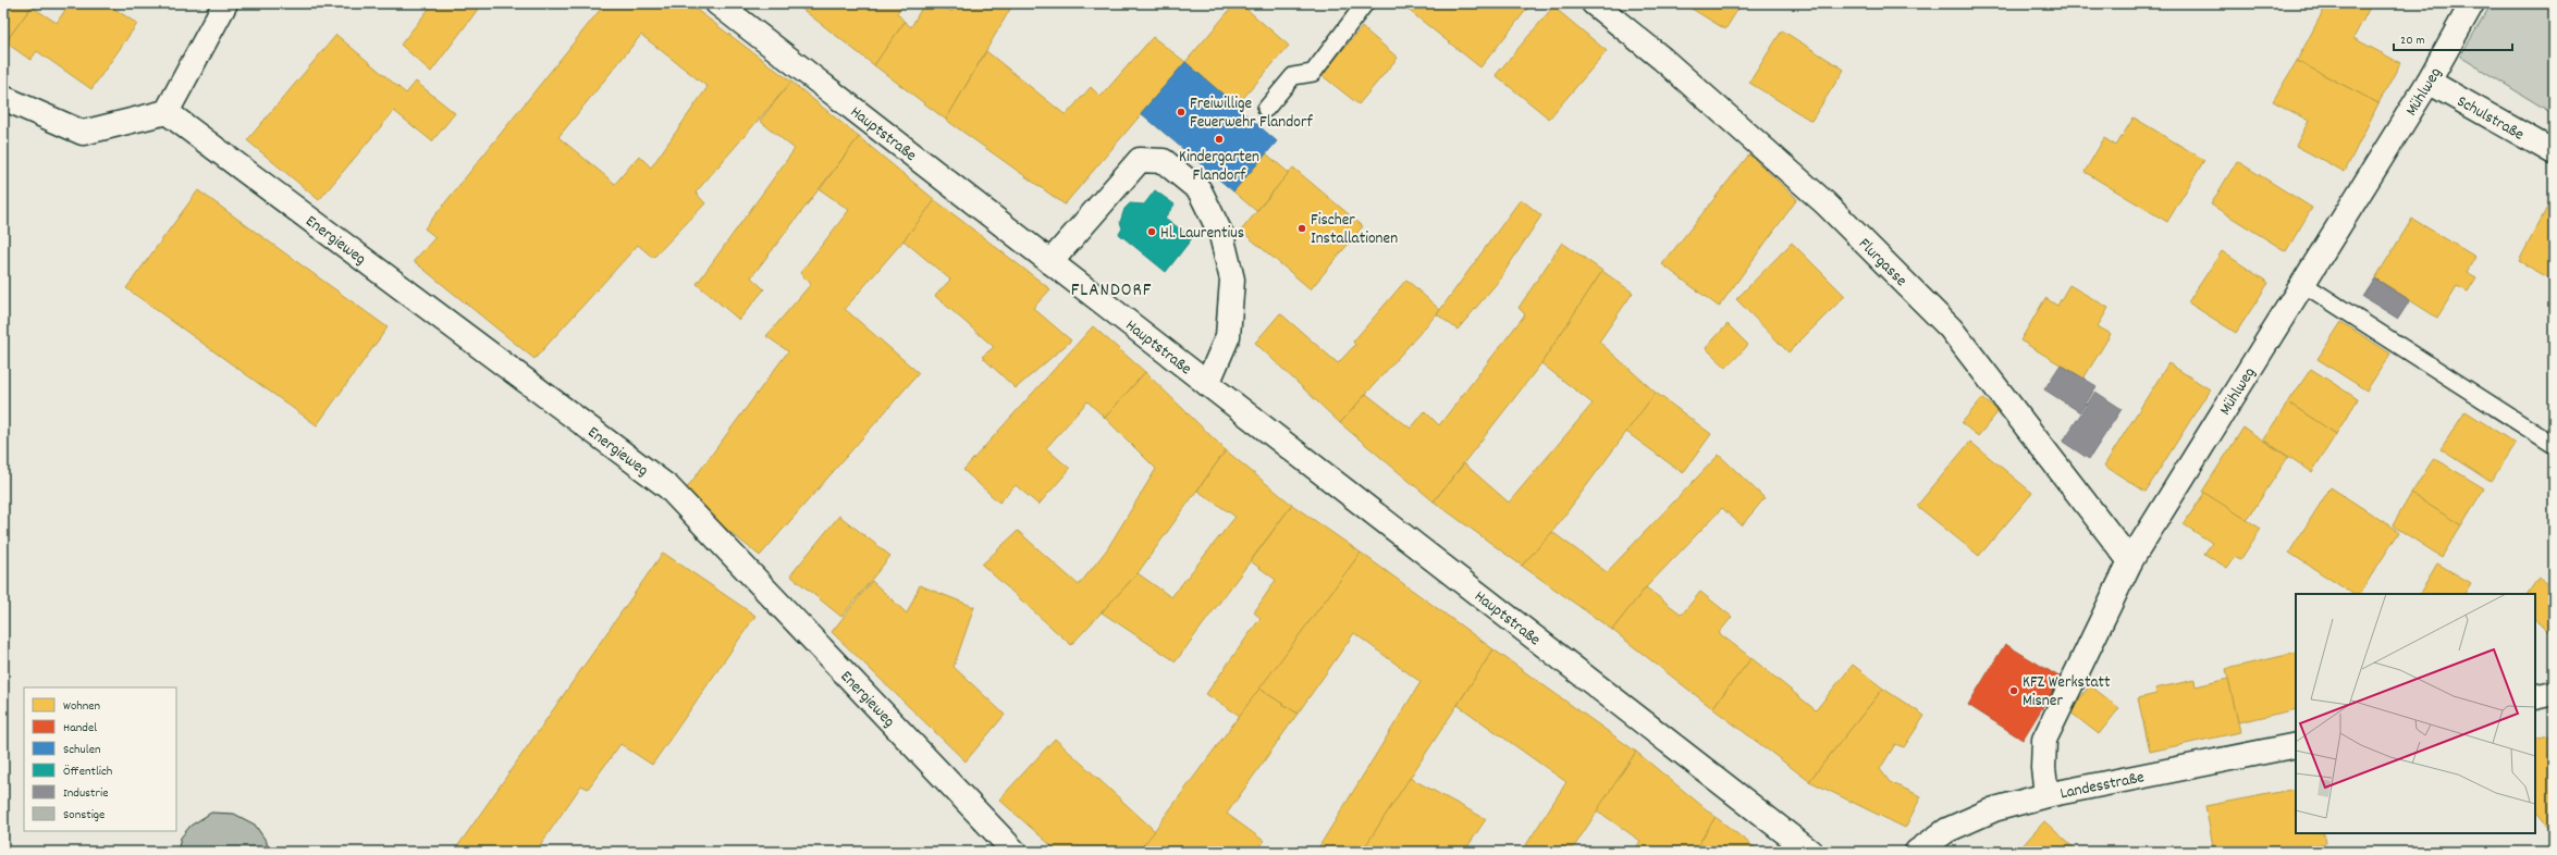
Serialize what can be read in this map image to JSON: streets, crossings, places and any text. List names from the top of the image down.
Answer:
{
  "streets": {
    "street": [
      "Mühlweg",
      "Schulstraße",
      "Hauptstraße",
      "Energieweg",
      "Flurgasse",
      "Landesstraße"
    ]
  },
  "crossings": [
    ["Mühlweg", "Schulstraße"],
    ["Mühlweg", "Flurgasse"],
    ["Mühlweg", "Landesstraße"]
  ],
  "districts": ["FLANDORF"],
  "places": [
    "Freiwillige Feuerwehr Flandorf",
    "Kindergarten Flandorf",
    "Fischer Installationen",
    "Hl. Laurentius",
    "KFZ Werkstatt Misner"
  ],
  "legend": [
    "Wohnen",
    "Handel",
    "Schulen",
    "Öffentlich",
    "Industrie",
    "Sonstige"
  ],
  "scale_bar": "20 m"
}
